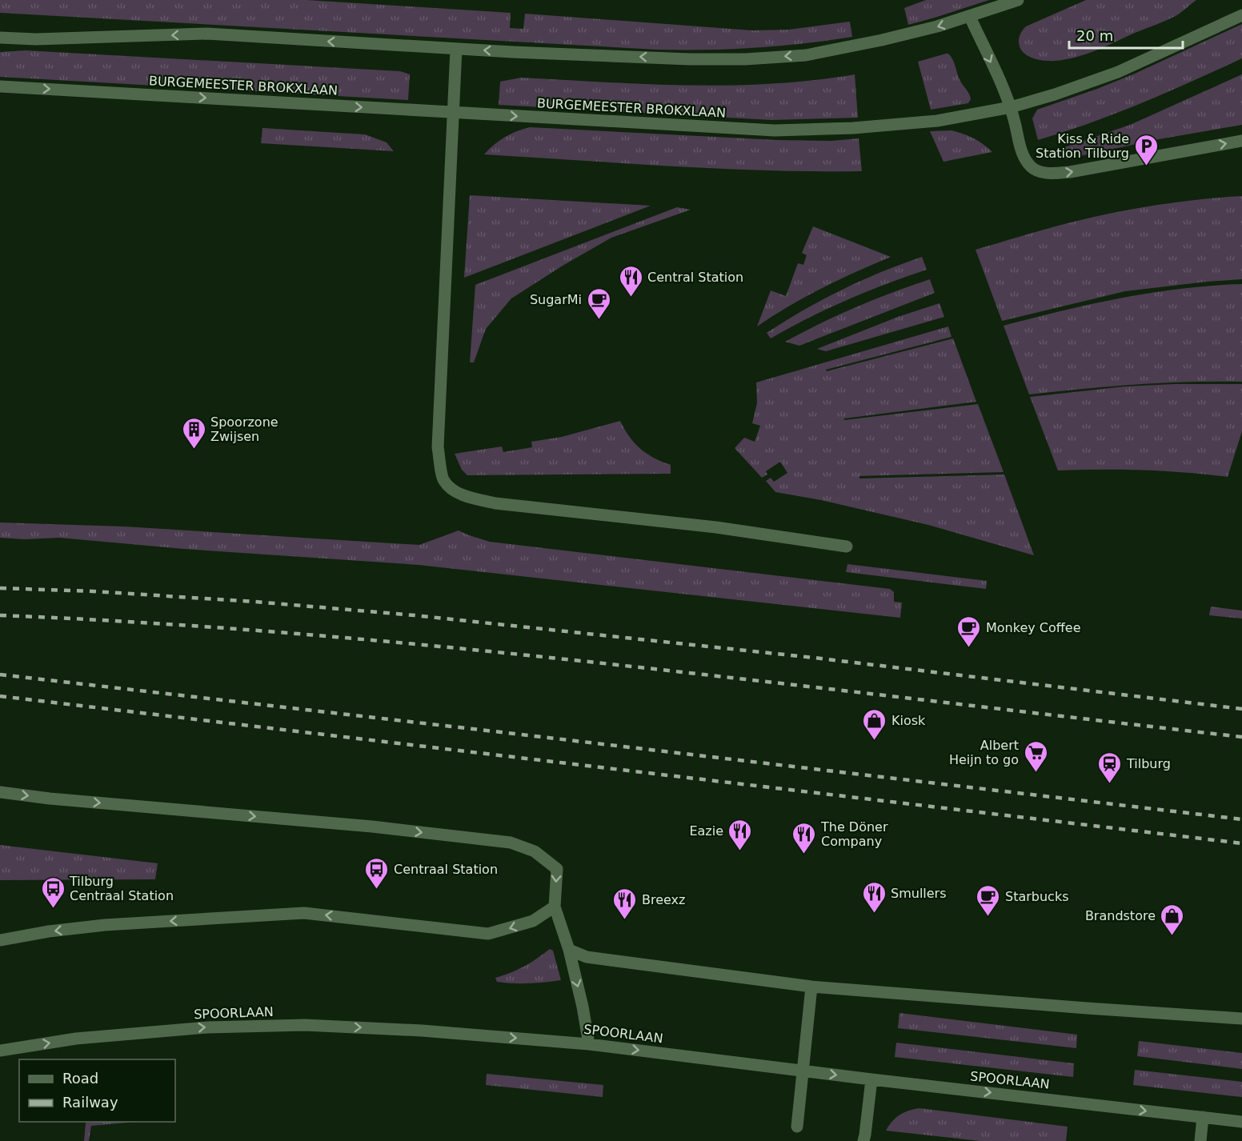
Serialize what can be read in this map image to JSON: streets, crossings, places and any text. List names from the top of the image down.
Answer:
{
  "streets": {
    "street": ["BURGEMEESTER BROKXLAAN", "SPOORLAAN"]
  },
  "places": {
    "parking": ["Kiss & Ride Station Tilburg"],
    "restaurant": [
      "Central Station",
      "Eazie",
      "The Döner Company",
      "Smullers",
      "Breexz"
    ],
    "cafe": ["SugarMi", "Monkey Coffee", "Starbucks"],
    "building": ["Spoorzone Zwijsen"],
    "shop": ["Kiosk", "Brandstore"],
    "supermarket": ["Albert Heijn to go"],
    "station": ["Tilburg"],
    "bus stop": ["Centraal Station", "Tilburg Centraal Station"]
  },
  "legend": ["Road", "Railway"],
  "scale_bar": "20 m"
}
